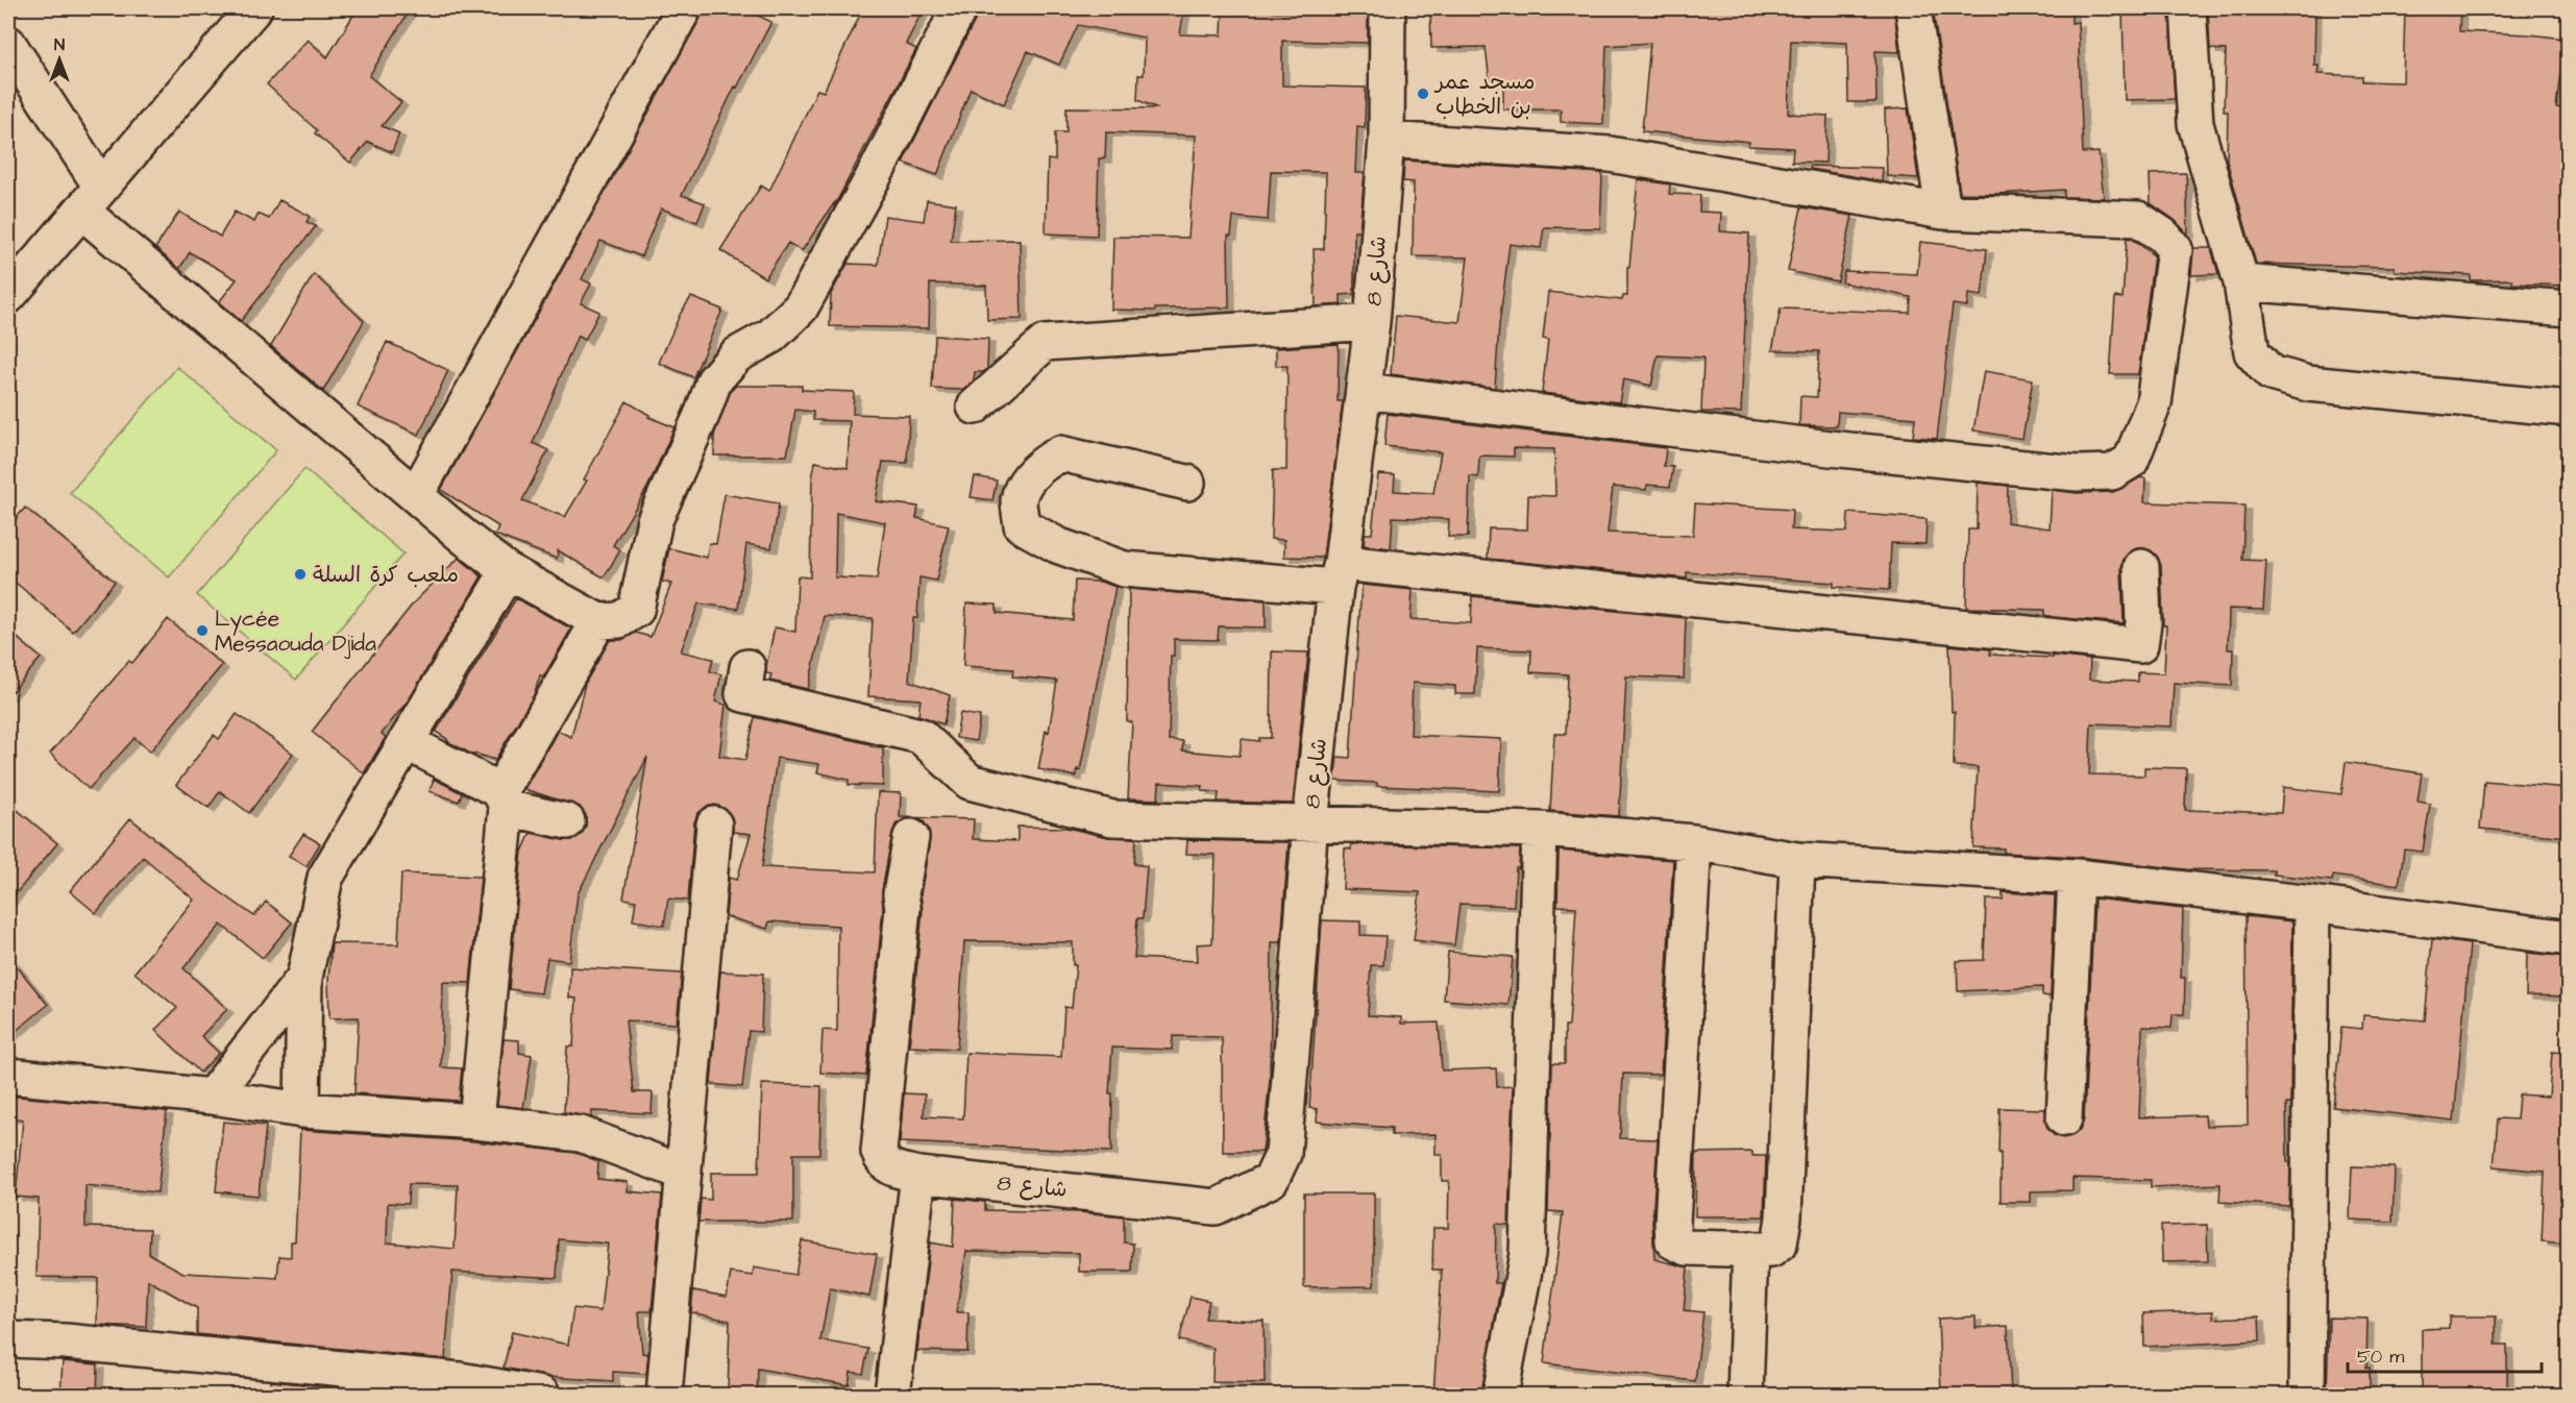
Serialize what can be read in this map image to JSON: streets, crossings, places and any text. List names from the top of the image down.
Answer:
{
  "streets": {
    "street": ["شارع 8"]
  },
  "places": ["مسجد عمر بن الخطاب", "ملعب كرة السلة", "Lycée Messaouda Djida"],
  "scale_bar": "50 m",
  "north": "top"
}
